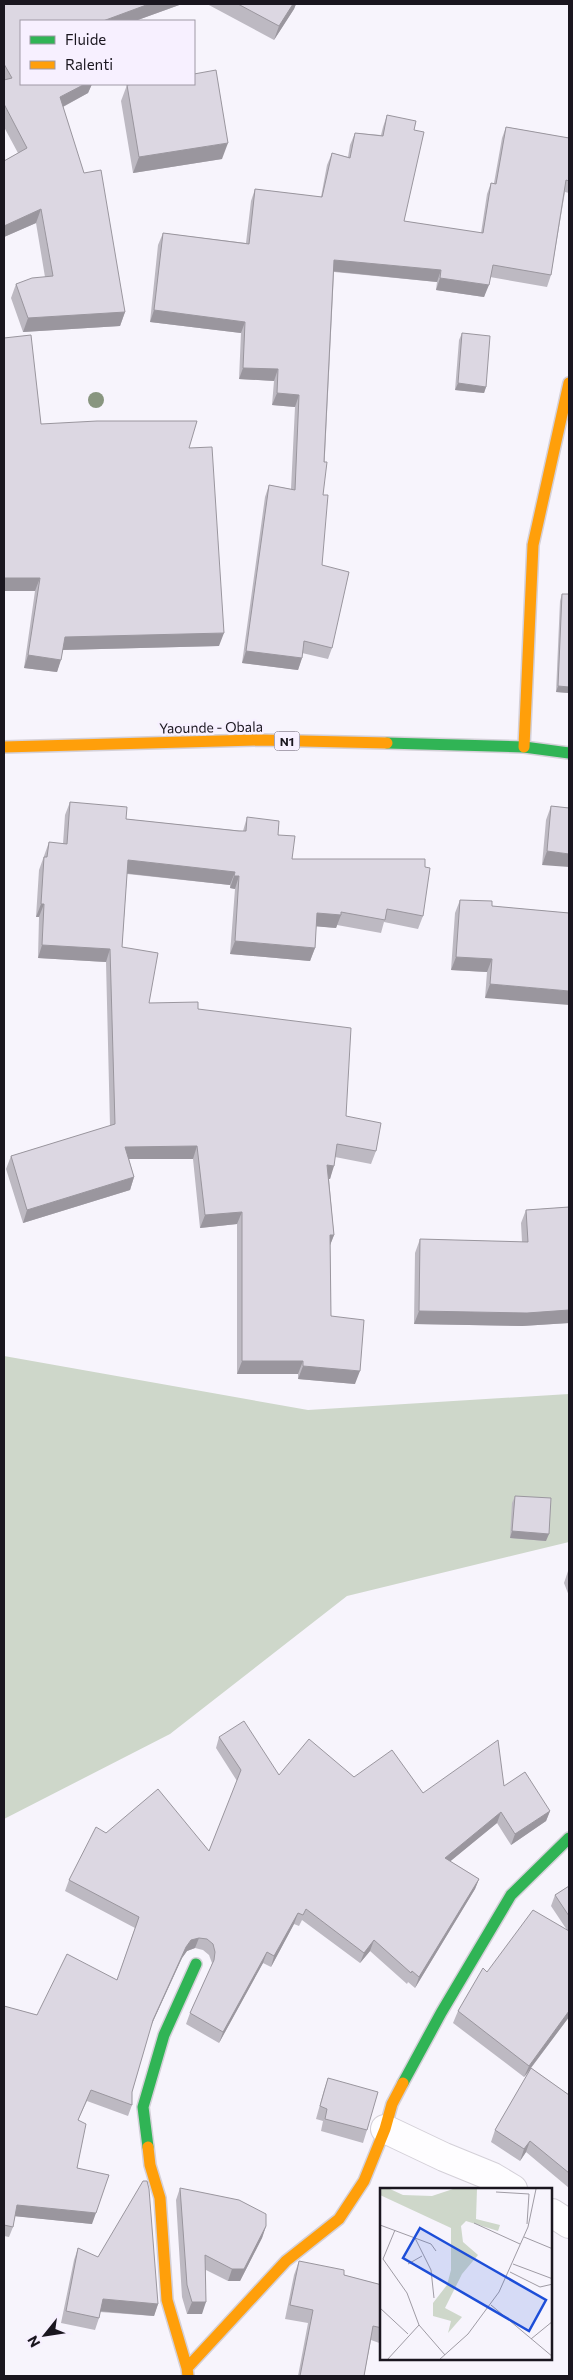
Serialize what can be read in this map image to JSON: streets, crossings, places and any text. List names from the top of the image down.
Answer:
{
  "streets": {
    "main road": ["Yaounde - Obala", "N1"]
  },
  "legend": ["Fluide", "Ralenti"],
  "north": "bottom left"
}
